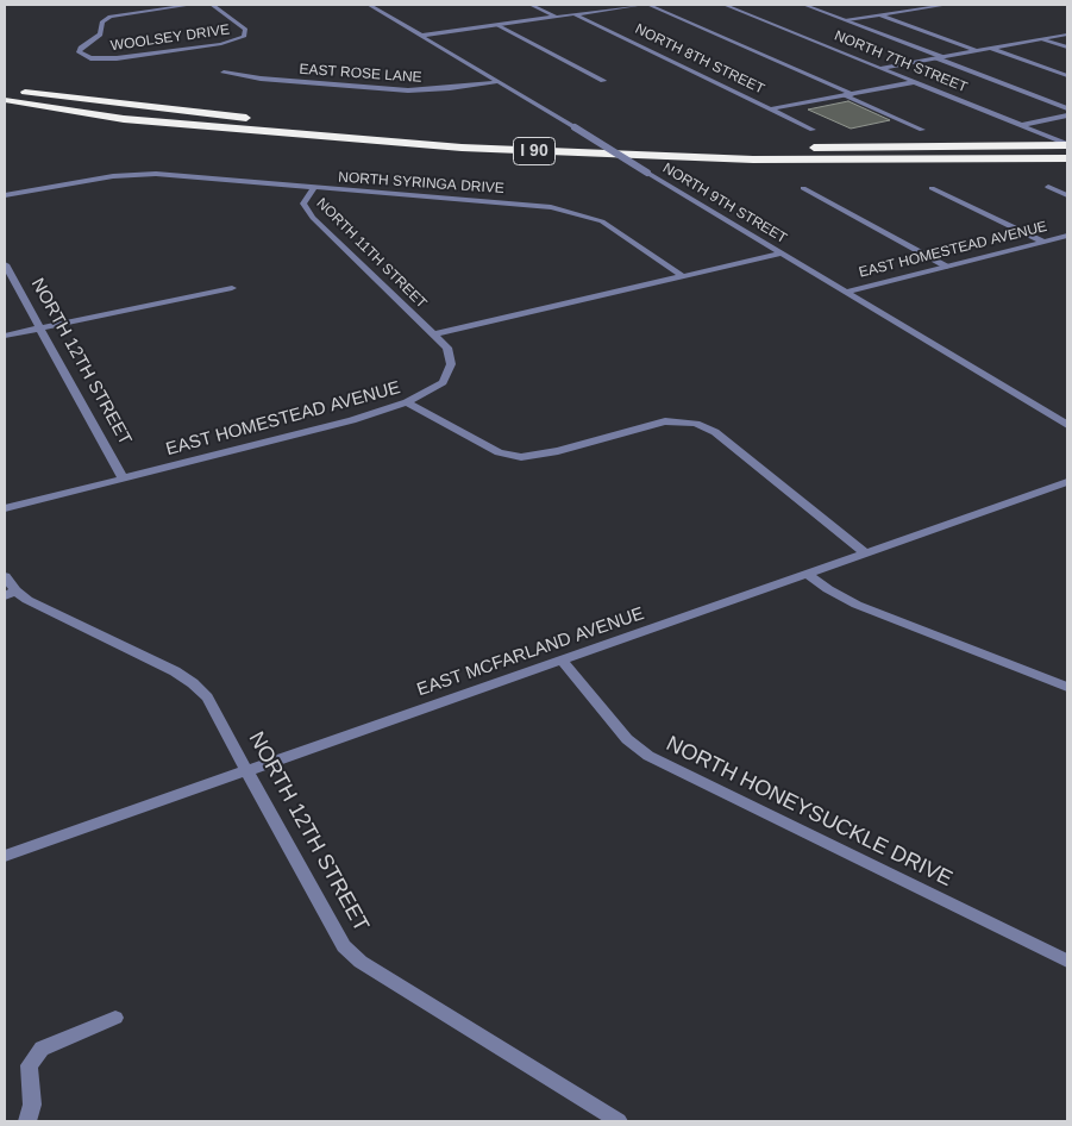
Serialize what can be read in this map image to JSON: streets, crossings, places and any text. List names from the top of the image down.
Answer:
{
  "streets": {
    "highway": ["I 90"],
    "street": [
      "WOOLSEY DRIVE",
      "NORTH 8TH STREET",
      "NORTH 7TH STREET",
      "EAST ROSE LANE",
      "NORTH SYRINGA DRIVE",
      "NORTH 9TH STREET",
      "EAST HOMESTEAD AVENUE",
      "NORTH 11TH STREET",
      "NORTH 12TH STREET",
      "EAST MCFARLAND AVENUE",
      "NORTH HONEYSUCKLE DRIVE"
    ]
  },
  "crossings": [
    ["NORTH 7TH STREET", "I 90"],
    ["EAST ROSE LANE", "NORTH 9TH STREET"],
    ["NORTH SYRINGA DRIVE", "NORTH 11TH STREET"],
    ["NORTH 9TH STREET", "EAST HOMESTEAD AVENUE"],
    ["EAST HOMESTEAD AVENUE", "NORTH 11TH STREET"],
    ["EAST HOMESTEAD AVENUE", "NORTH 12TH STREET"],
    ["NORTH 12TH STREET", "EAST MCFARLAND AVENUE"],
    ["EAST MCFARLAND AVENUE", "NORTH HONEYSUCKLE DRIVE"]
  ]
}
